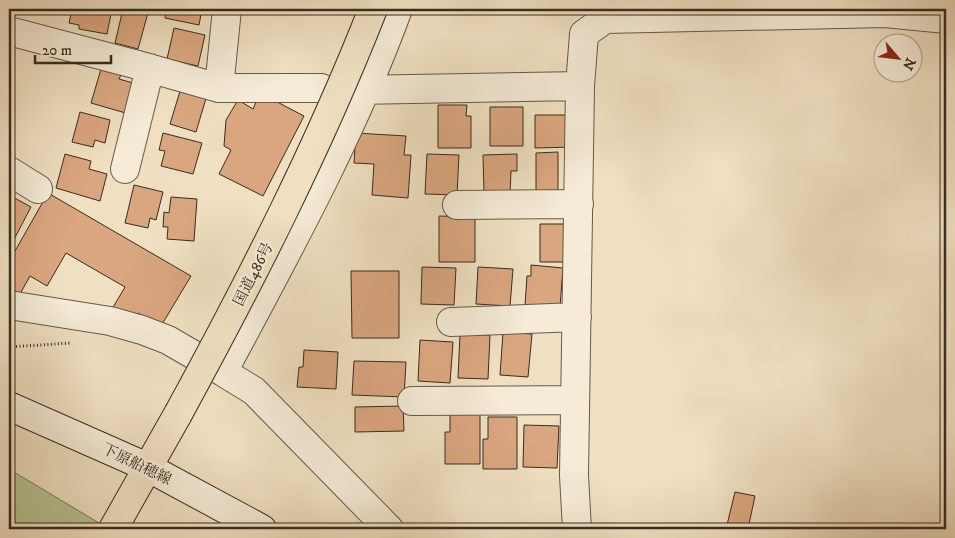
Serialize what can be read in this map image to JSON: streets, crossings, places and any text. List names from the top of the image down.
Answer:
{
  "streets": {
    "highway": ["国道486号"],
    "street": ["下原船穂線"]
  },
  "crossings": [
    ["国道486号", "下原船穂線"]
  ],
  "scale_bar": "20 m",
  "north": "bottom right"
}
